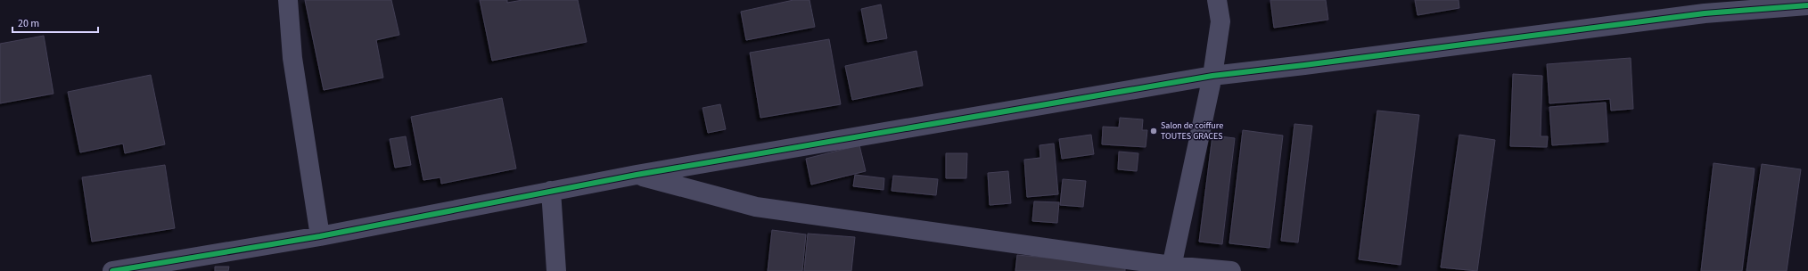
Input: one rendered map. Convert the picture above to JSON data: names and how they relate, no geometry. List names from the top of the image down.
{
  "places": ["Salon de coiffure TOUTES GRACES"],
  "scale_bar": "20 m"
}
